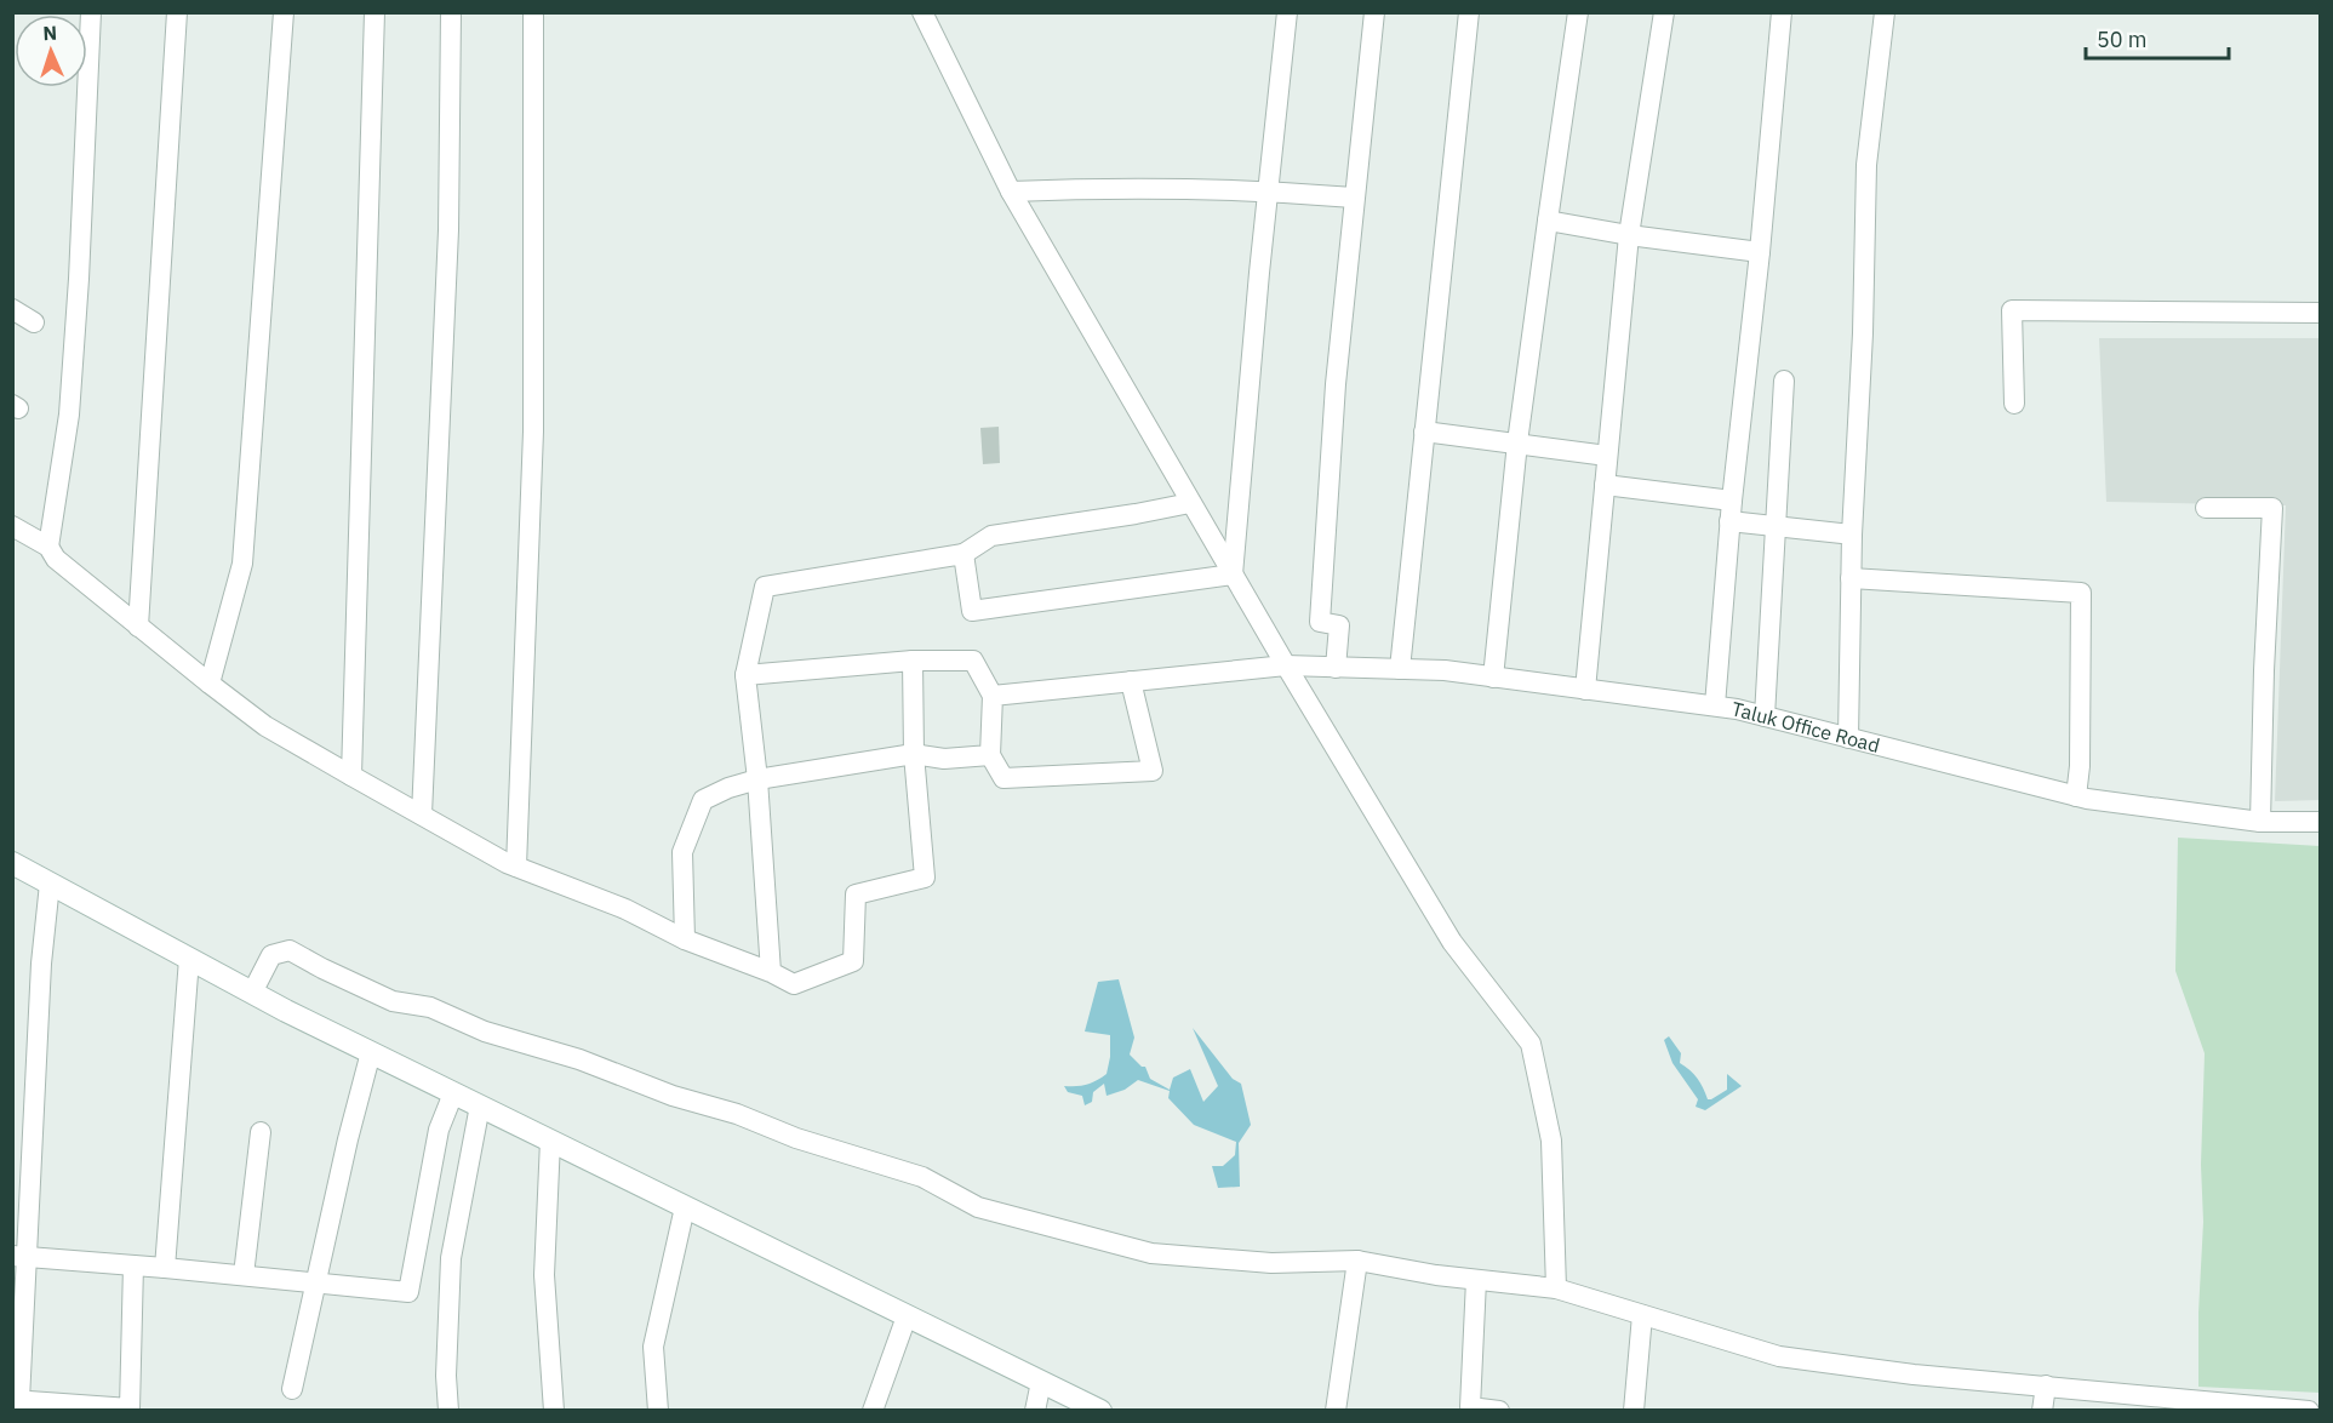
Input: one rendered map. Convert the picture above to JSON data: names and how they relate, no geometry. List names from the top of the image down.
{
  "streets": {
    "street": ["Taluk Office Road"]
  },
  "scale_bar": "50 m",
  "north": "top"
}
